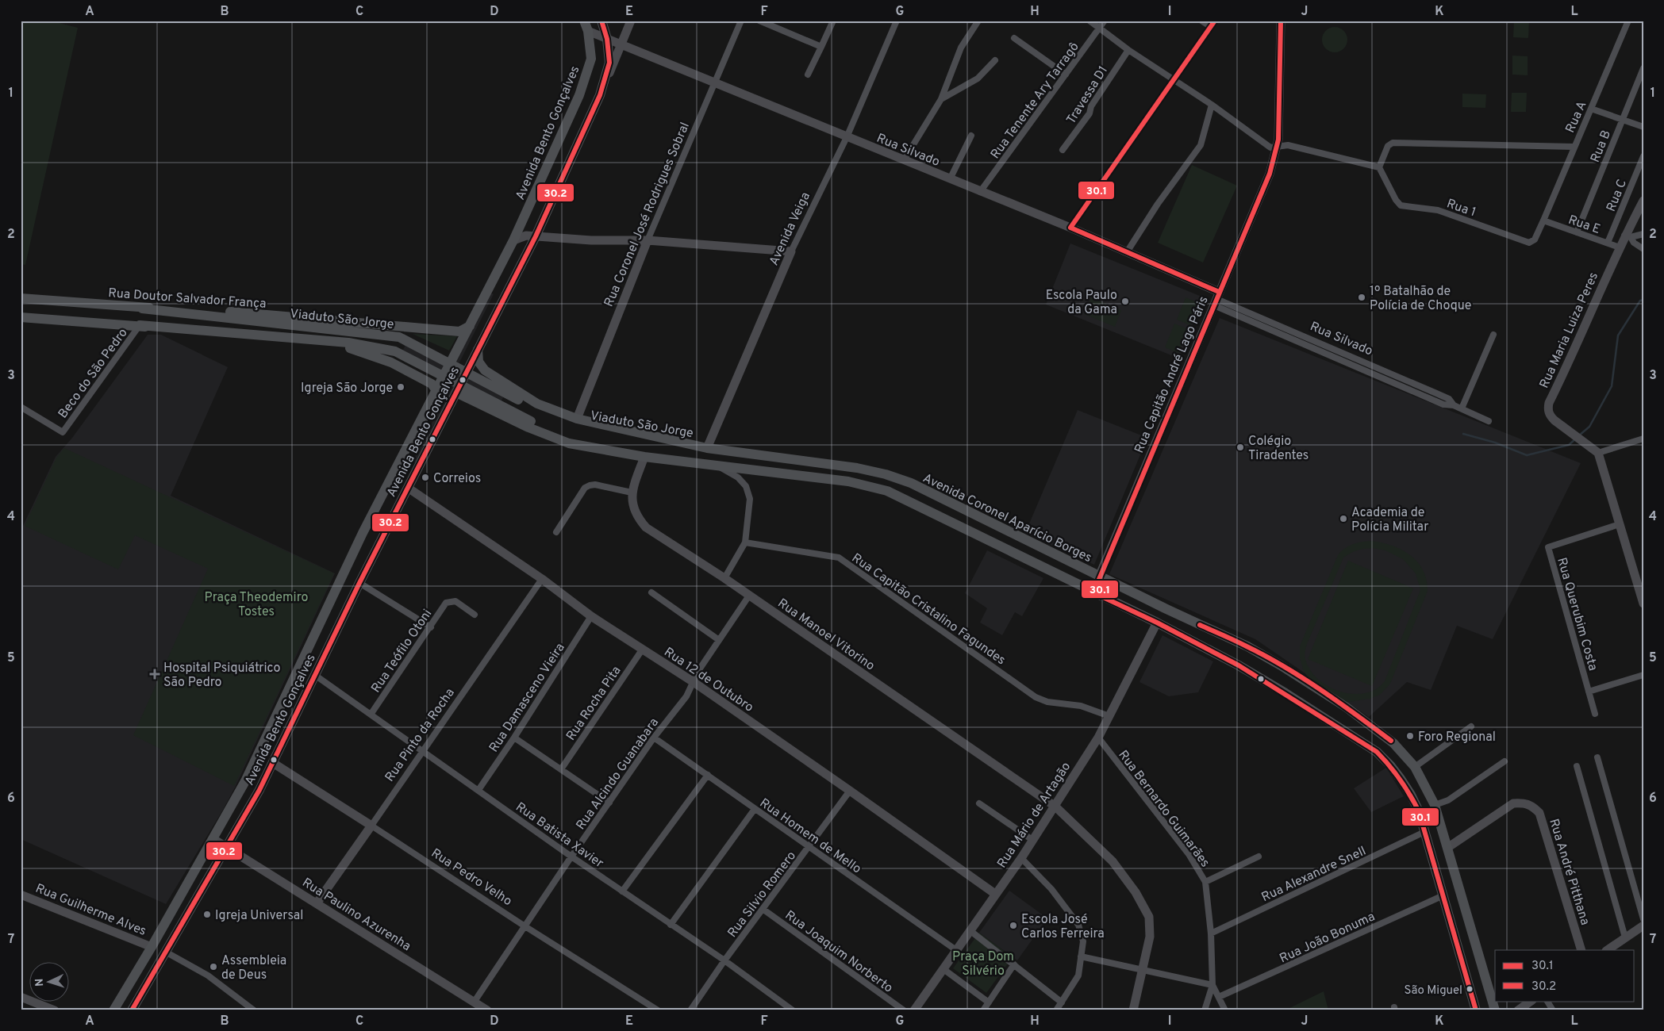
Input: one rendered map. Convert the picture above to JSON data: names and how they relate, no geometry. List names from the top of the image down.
{
  "streets": {
    "main road": [
      "Avenida Bento Gonçalves",
      "Rua Doutor Salvador França",
      "Viaduto São Jorge",
      "Avenida Coronel Aparício Borges"
    ],
    "street": [
      "Travessa D1",
      "Rua Tenente Ary Tarragô",
      "Rua A",
      "Rua B",
      "Rua Silvado",
      "Rua C",
      "Rua 1",
      "Rua Coronel José Rodrigues Sobral",
      "Rua E",
      "Avenida Veiga",
      "Rua Maria Luiza Peres",
      "Beco do São Pedro",
      "Rua Capitão André Lago Páris",
      "Rua Capitão Cristalino Fagundes",
      "Rua Querubim Costa",
      "Rua Manoel Vitorino",
      "Rua Teófilo Otoni",
      "Rua 12 de Outubro",
      "Rua Damasceno Vieira",
      "Rua Rocha Pita",
      "Rua Pinto da Rocha",
      "Rua Alcindo Guanabara",
      "Rua Bernardo Guimarães",
      "Rua Mário de Artagão",
      "Rua Batista Xavier",
      "Rua Homem de Mello",
      "Rua André Pitthana",
      "Rua Alexandre Snell",
      "Rua Pedro Velho",
      "Rua Silvio Romero",
      "Rua Guilherme Alves",
      "Rua Paulino Azurenha",
      "Rua João Bonuma",
      "Rua Joaquim Norberto"
    ]
  },
  "crossings": [
    ["Rua Tenente Ary Tarragô", "Rua Silvado"],
    ["Rua A", "Rua 1"],
    ["Rua A", "Rua E"],
    ["Avenida Bento Gonçalves", "Rua Silvado"],
    ["Avenida Bento Gonçalves", "Rua Doutor Salvador França"],
    ["Avenida Bento Gonçalves", "Avenida Coronel Aparício Borges"],
    ["Avenida Bento Gonçalves", "Rua 12 de Outubro"],
    ["Avenida Bento Gonçalves", "Rua Batista Xavier"],
    ["Avenida Bento Gonçalves", "Rua Pedro Velho"],
    ["Avenida Bento Gonçalves", "Rua Guilherme Alves"],
    ["Avenida Bento Gonçalves", "Rua Paulino Azurenha"],
    ["Rua B", "Rua E"],
    ["Rua Silvado", "Rua Coronel José Rodrigues Sobral"],
    ["Rua Silvado", "Avenida Veiga"],
    ["Rua Silvado", "Rua Capitão André Lago Páris"],
    ["Rua C", "Rua E"],
    ["Rua 1", "Rua E"],
    ["Rua Coronel José Rodrigues Sobral", "Avenida Coronel Aparício Borges"],
    ["Rua E", "Rua Maria Luiza Peres"],
    ["Avenida Veiga", "Viaduto São Jorge"],
    ["Avenida Veiga", "Avenida Coronel Aparício Borges"],
    ["Rua Doutor Salvador França", "Viaduto São Jorge"],
    ["Viaduto São Jorge", "Beco do São Pedro"],
    ["Viaduto São Jorge", "Avenida Coronel Aparício Borges"],
    ["Rua Capitão André Lago Páris", "Avenida Coronel Aparício Borges"],
    ["Avenida Coronel Aparício Borges", "Rua André Pitthana"],
    ["Rua Capitão Cristalino Fagundes", "Rua Mário de Artagão"],
    ["Rua Manoel Vitorino", "Rua Alcindo Guanabara"],
    ["Rua Manoel Vitorino", "Rua Mário de Artagão"],
    ["Rua Teófilo Otoni", "Rua Batista Xavier"],
    ["Rua 12 de Outubro", "Rua Damasceno Vieira"],
    ["Rua 12 de Outubro", "Rua Rocha Pita"],
    ["Rua 12 de Outubro", "Rua Pinto da Rocha"],
    ["Rua 12 de Outubro", "Rua Alcindo Guanabara"],
    ["Rua 12 de Outubro", "Rua Mário de Artagão"],
    ["Rua 12 de Outubro", "Rua Silvio Romero"],
    ["Rua Damasceno Vieira", "Rua Batista Xavier"],
    ["Rua Pinto da Rocha", "Rua Batista Xavier"],
    ["Rua Pinto da Rocha", "Rua Pedro Velho"],
    ["Rua Pinto da Rocha", "Rua Paulino Azurenha"],
    ["Rua Alcindo Guanabara", "Rua Batista Xavier"],
    ["Rua Alcindo Guanabara", "Rua Homem de Mello"],
    ["Rua Alcindo Guanabara", "Rua Pedro Velho"],
    ["Rua Alcindo Guanabara", "Rua Paulino Azurenha"],
    ["Rua Bernardo Guimarães", "Rua Mário de Artagão"],
    ["Rua Bernardo Guimarães", "Rua Alexandre Snell"],
    ["Rua Bernardo Guimarães", "Rua João Bonuma"],
    ["Rua Mário de Artagão", "Rua Homem de Mello"],
    ["Rua Batista Xavier", "Rua Silvio Romero"],
    ["Rua Homem de Mello", "Rua Silvio Romero"],
    ["Rua Silvio Romero", "Rua Joaquim Norberto"]
  ],
  "parks": ["Praça Theodemiro Tostes", "Praça Dom Silvério"],
  "places": {
    "other": [
      "1º Batalhão de Polícia de Choque",
      "Escola Paulo da Gama",
      "Igreja São Jorge",
      "Colégio Tiradentes",
      "Correios",
      "Academia de Polícia Militar",
      "Foro Regional",
      "Igreja Universal",
      "Escola José Carlos Ferreira",
      "Assembleia de Deus",
      "São Miguel"
    ],
    "health": ["Hospital Psiquiátrico São Pedro"]
  },
  "lines": ["transit line 30.1", "transit line 30.2"],
  "legend": ["30.1", "30.2"],
  "north": "left",
  "grid": {
    "columns": [
      "A",
      "B",
      "C",
      "D",
      "E",
      "F",
      "G",
      "H",
      "I",
      "J",
      "K",
      "L"
    ],
    "rows": [
      "1",
      "2",
      "3",
      "4",
      "5",
      "6",
      "7"
    ]
  }
}
